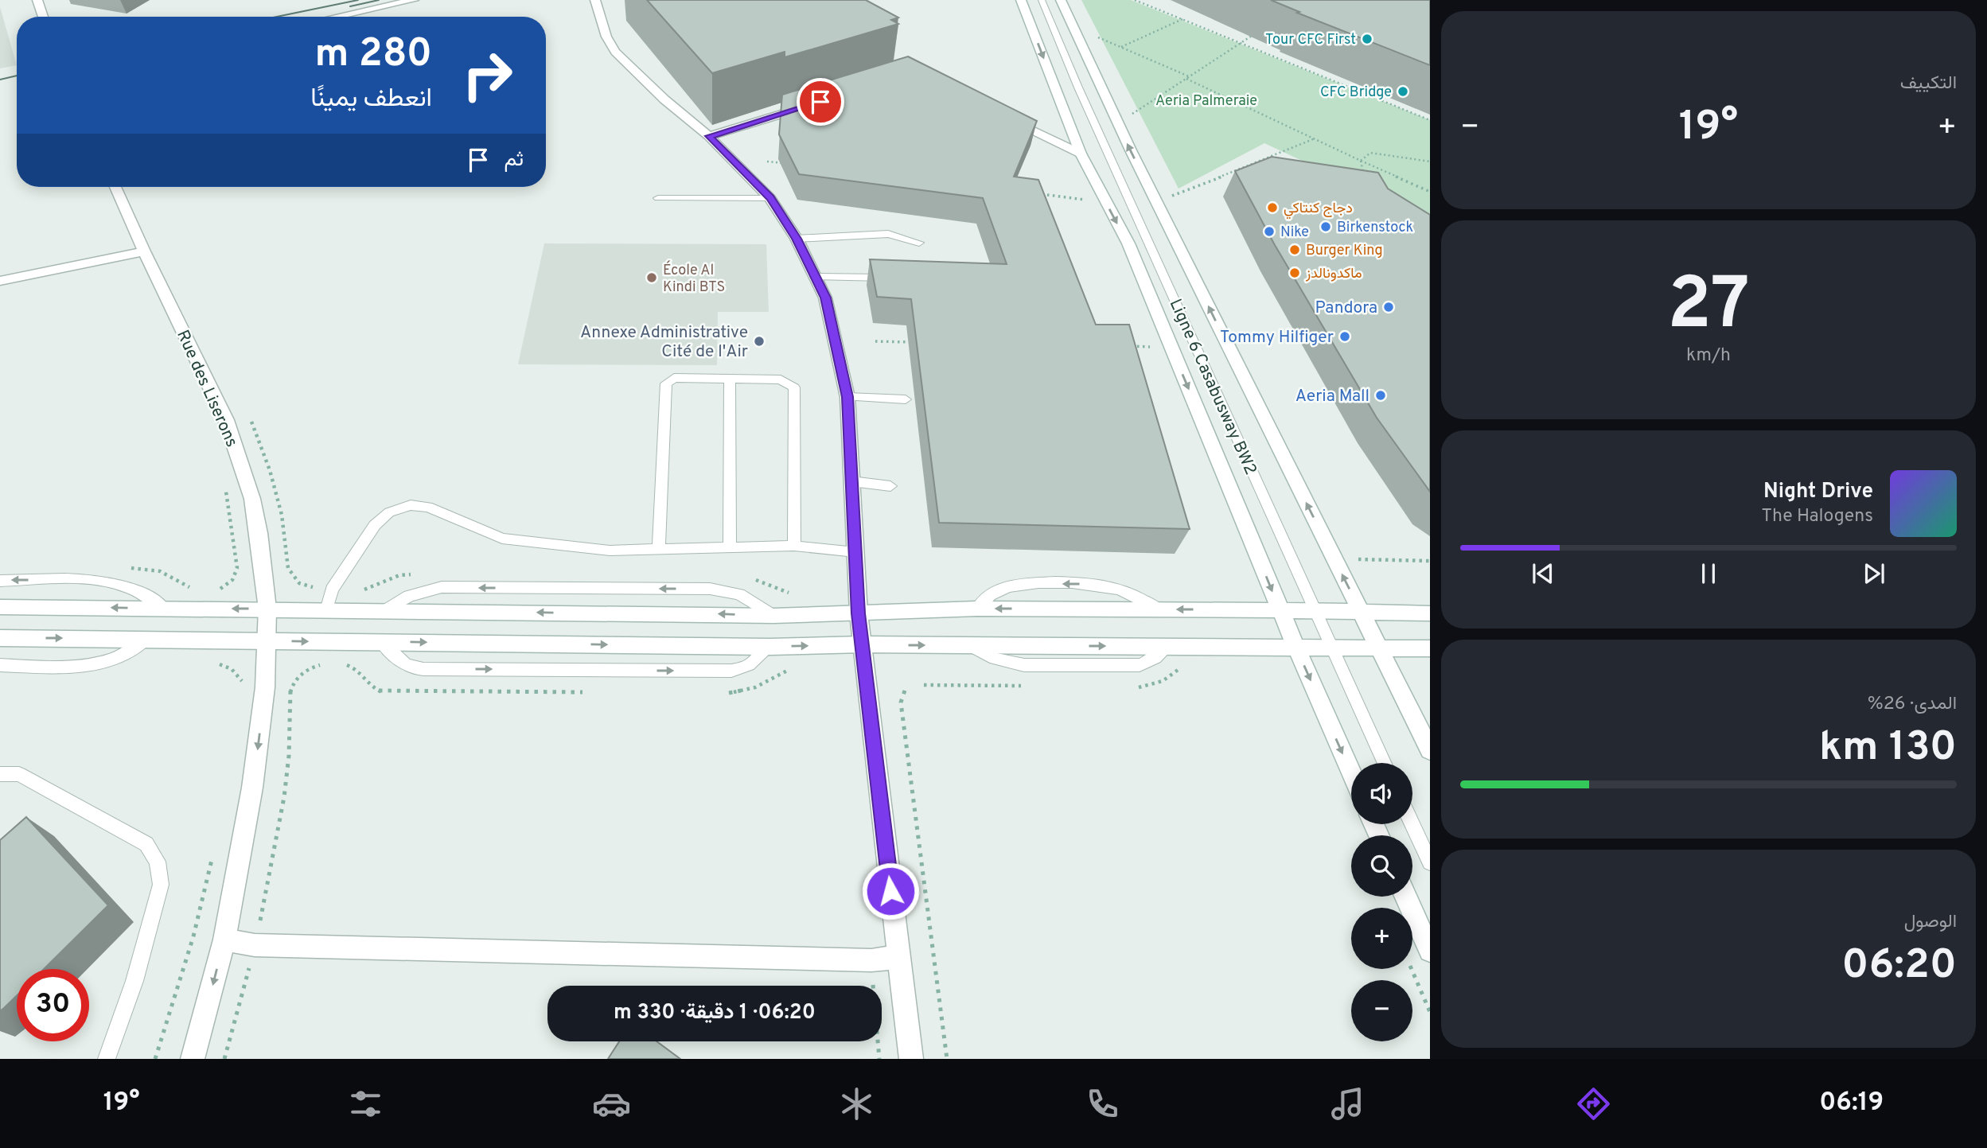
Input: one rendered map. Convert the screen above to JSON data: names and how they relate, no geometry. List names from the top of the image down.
{
  "streets": {
    "street": ["Rue des Liserons"],
    "lane": ["Ligne 6 Casabusway BW2"]
  },
  "one_way": ["Rue des Liserons"],
  "parks": ["Aeria Palmeraie"],
  "places": [
    "Tour CFC First",
    "CFC Bridge",
    "دجاج كنتاكي",
    "Birkenstock",
    "Nike",
    "Burger King",
    "ماكدونالدز",
    "École Al Kindi BTS",
    "Pandora",
    "Tommy Hilfiger",
    "Annexe Administrative Cité de l'Air",
    "Aeria Mall"
  ],
  "page": {
    "tile": [
      "التكييف",
      ["27", "km/h"],
      ["المدى · 26%", "130 km"],
      ["الوصول", "06:20"]
    ],
    "turn": ["280 m", "انعطف يمينًا"],
    "heat": ["−", "19°", "+"],
    "then": "ثم",
    "song": ["Night Drive", "The Halogens"],
    "map_buttons": ["+", "−"],
    "limit": "30",
    "trip": "06:20 · 1 دقيقة · 330 m",
    "tabs": ["06:19", "19°"]
  }
}
